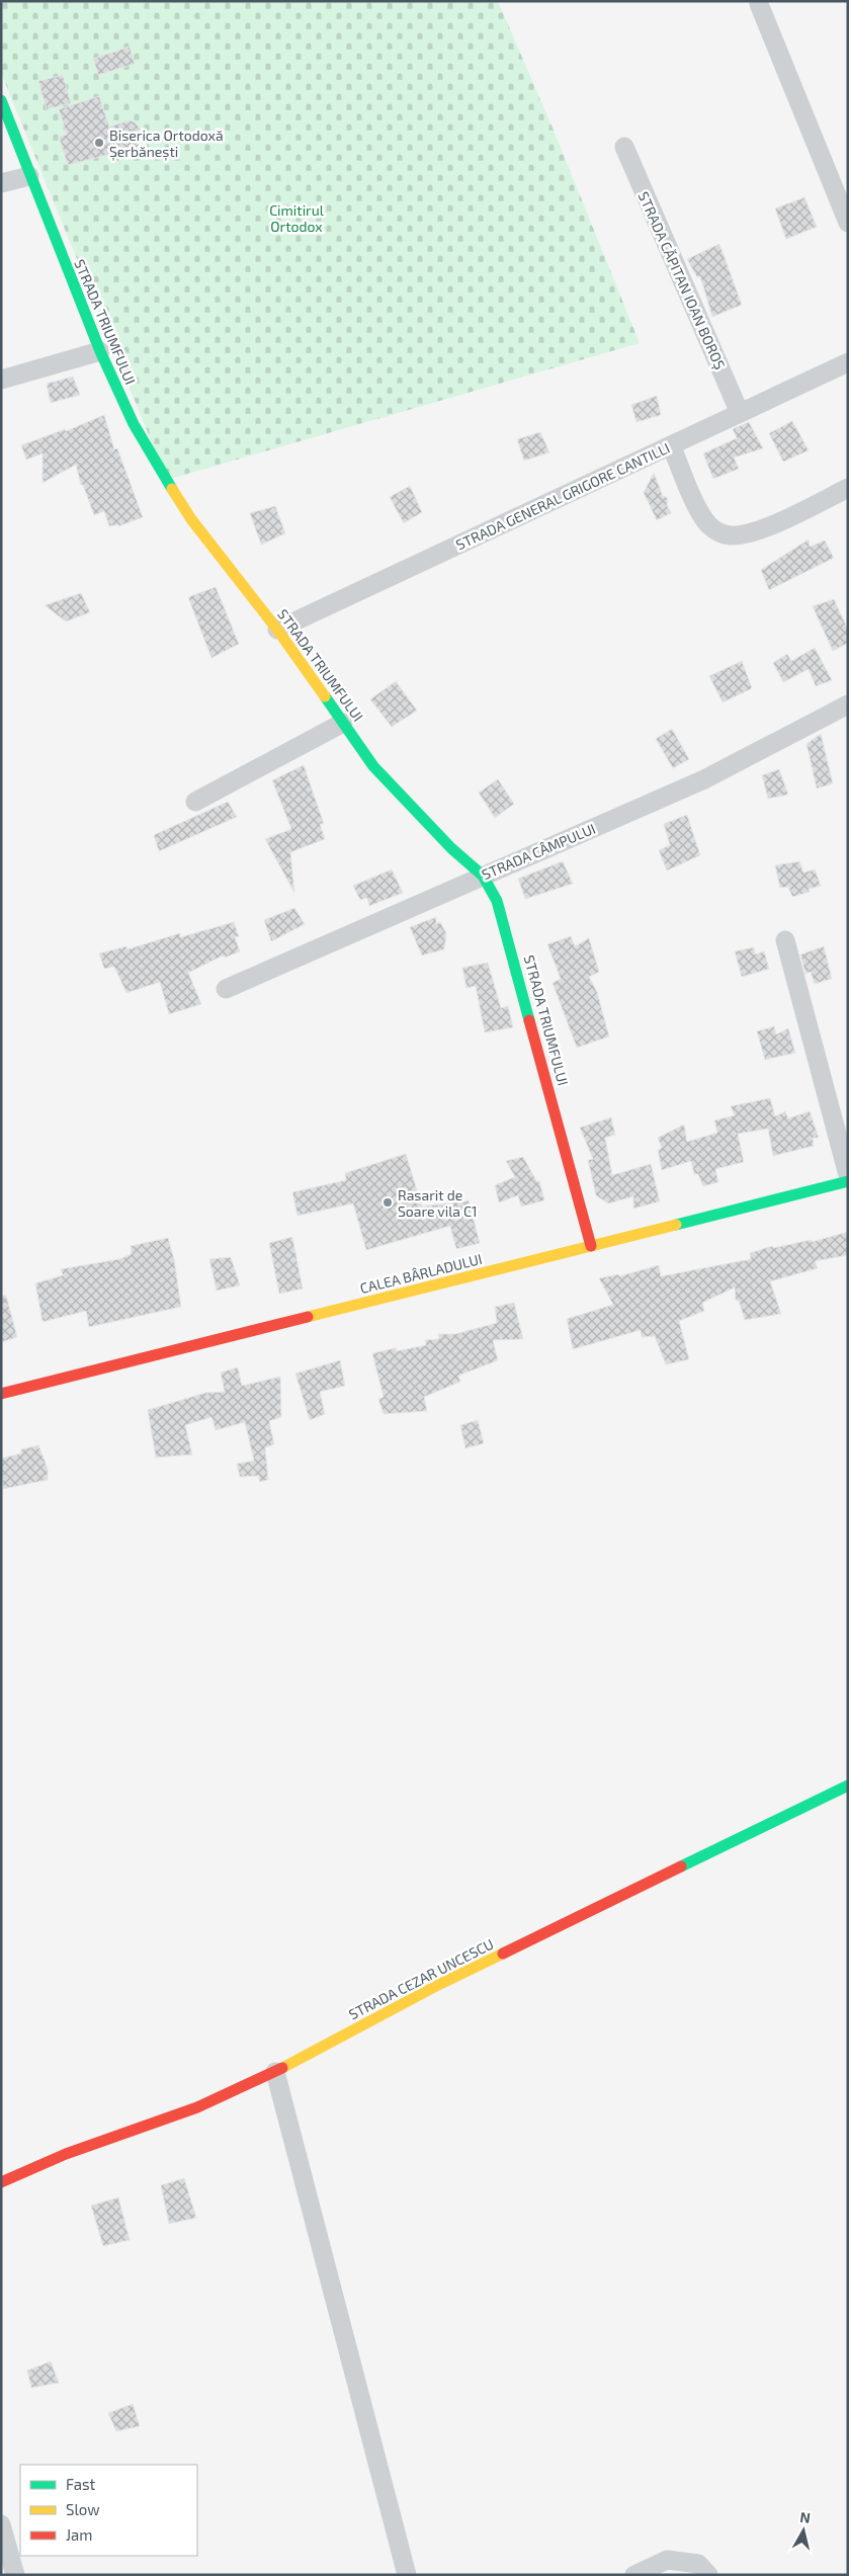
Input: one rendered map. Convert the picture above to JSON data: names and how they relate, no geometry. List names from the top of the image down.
{
  "streets": {
    "street": [
      "STRADA CĂPITAN IOAN BOROȘ",
      "STRADA TRIUMFULUI",
      "STRADA GENERAL GRIGORE CANTILLI",
      "STRADA CÂMPULUI",
      "CALEA BÂRLADULUI",
      "STRADA CEZAR UNCESCU"
    ]
  },
  "crossings": [
    ["STRADA CĂPITAN IOAN BOROȘ", "STRADA GENERAL GRIGORE CANTILLI"],
    ["STRADA TRIUMFULUI", "STRADA GENERAL GRIGORE CANTILLI"],
    ["STRADA TRIUMFULUI", "STRADA CÂMPULUI"],
    ["STRADA TRIUMFULUI", "CALEA BÂRLADULUI"]
  ],
  "parks": ["Cimitirul Ortodox"],
  "places": ["Biserica Ortodoxă Șerbănești", "Rasarit de Soare vila C1"],
  "legend": ["Fast", "Slow", "Jam"],
  "north": "top"
}
